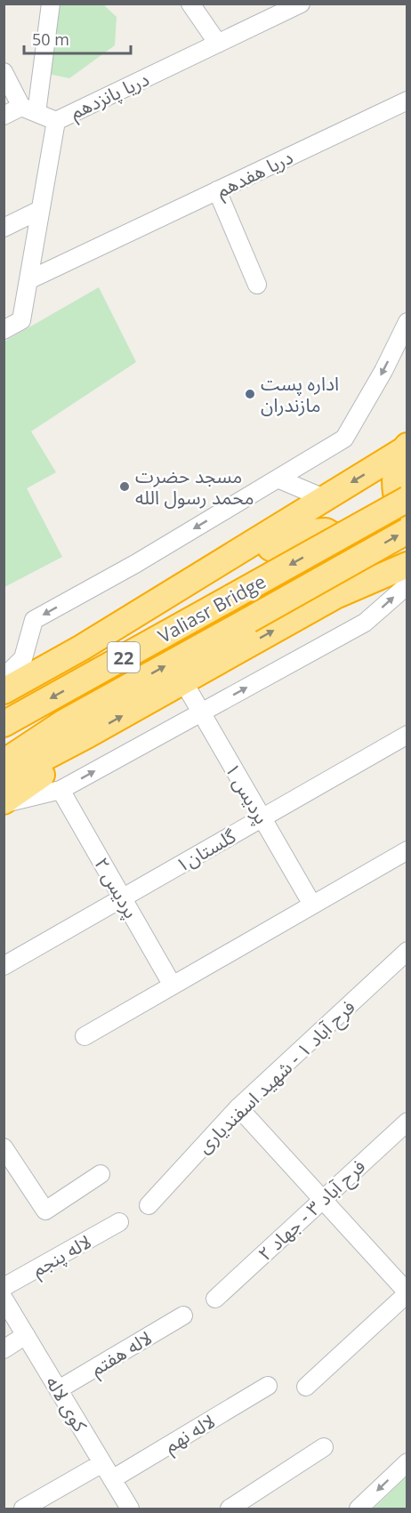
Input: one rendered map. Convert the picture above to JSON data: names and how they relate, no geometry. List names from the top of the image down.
{
  "streets": {
    "highway": ["Valiasr Bridge", "22"],
    "street": [
      "دریا پانزدهم",
      "دریا هفدهم",
      "پردیس ۱",
      "گلستان۱",
      "پردیس ۲",
      "فرح آباد ۱ - شهید اسفندیاری",
      "فرح آباد ۳ - جهاد ۲",
      "لاله پنجم",
      "لاله هفتم",
      "کوی لاله",
      "لاله نهم"
    ]
  },
  "crossings": [
    ["Valiasr Bridge", "22"],
    ["پردیس ۱", "گلستان۱"],
    ["گلستان۱", "پردیس ۲"],
    ["لاله هفتم", "کوی لاله"],
    ["کوی لاله", "لاله نهم"]
  ],
  "places": ["اداره پست مازندران", "مسجد حضرت محمد رسول الله"],
  "scale_bar": "50 m"
}
